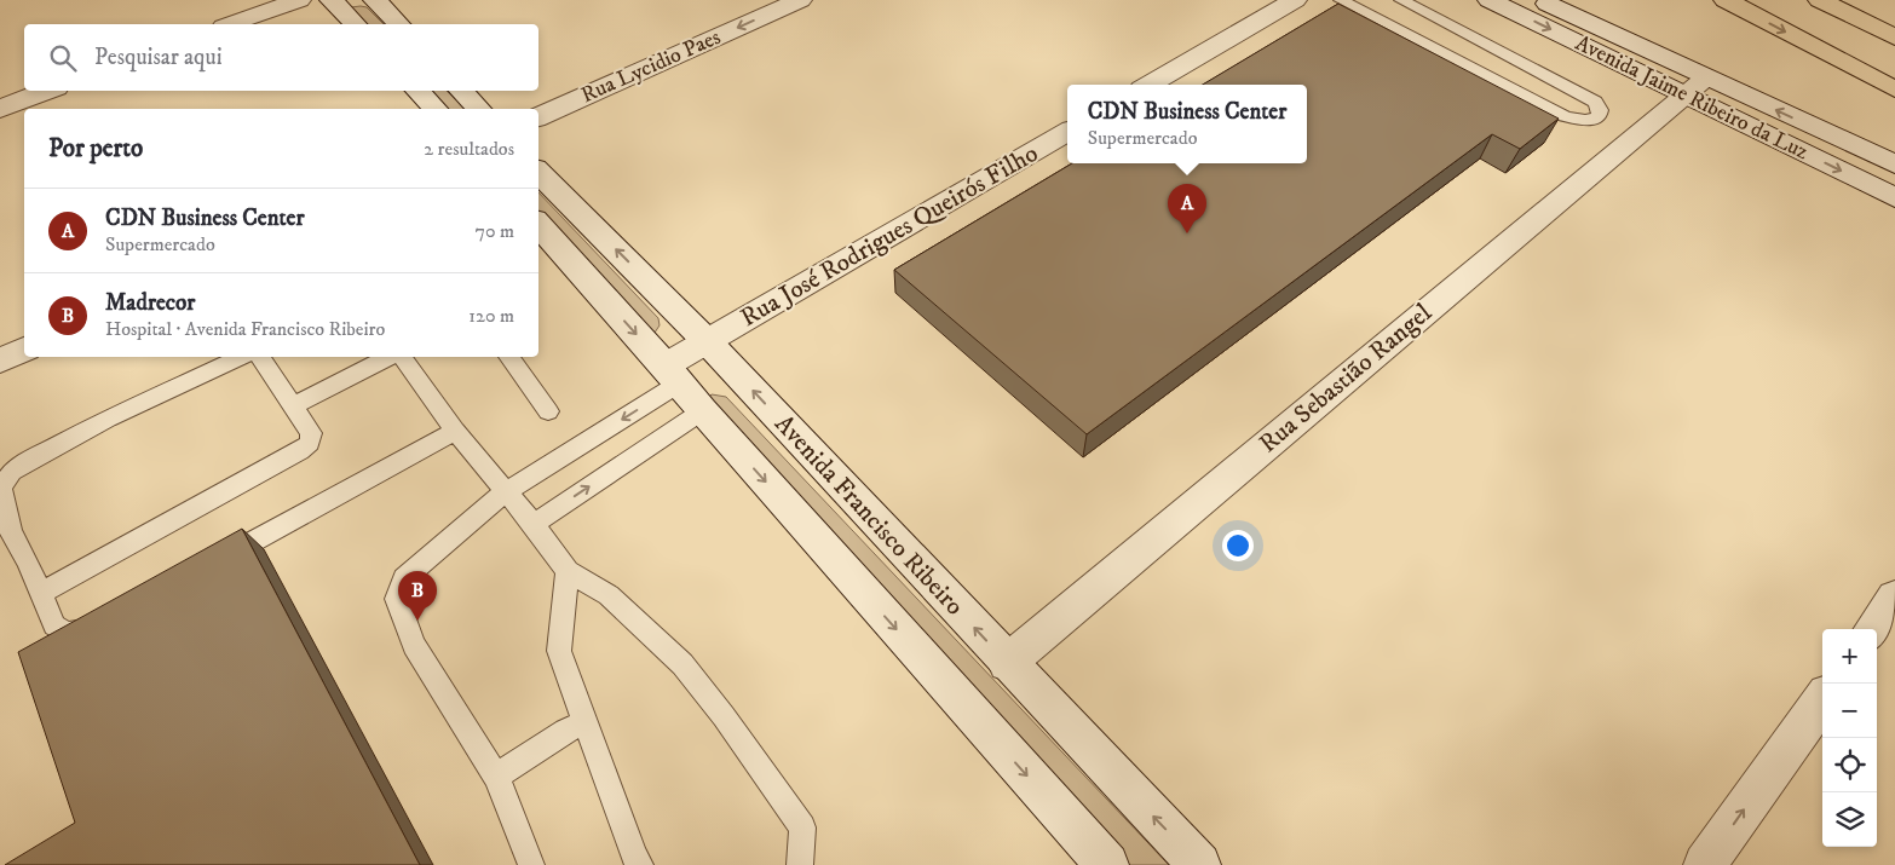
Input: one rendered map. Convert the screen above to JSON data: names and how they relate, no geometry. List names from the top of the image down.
{
  "streets": {
    "street": [
      "Rua Lycidio Paes",
      "Avenida Jaime Ribeiro da Luz",
      "Rua José Rodrigues Queirós Filho",
      "Rua Sebastião Rangel",
      "Avenida Francisco Ribeiro"
    ]
  },
  "crossings": [
    ["Avenida Jaime Ribeiro da Luz", "Rua Sebastião Rangel"],
    ["Rua José Rodrigues Queirós Filho", "Avenida Francisco Ribeiro"],
    ["Rua Sebastião Rangel", "Avenida Francisco Ribeiro"]
  ],
  "one_way": ["Rua Lycidio Paes"],
  "page": {
    "search": "Pesquisar aqui",
    "popup": ["CDN Business Center", "Supermercado"],
    "heading": ["Por perto", "2 resultados"],
    "pins": ["A", "B"],
    "list": [
      {
        "mark": "A",
        "name": "CDN Business Center",
        "note": "Supermercado",
        "value": "70 m"
      },
      {
        "mark": "B",
        "name": "Madrecor",
        "note": "Hospital · Avenida Francisco Ribeiro",
        "value": "120 m"
      }
    ],
    "map_buttons": ["+", "−"]
  }
}
